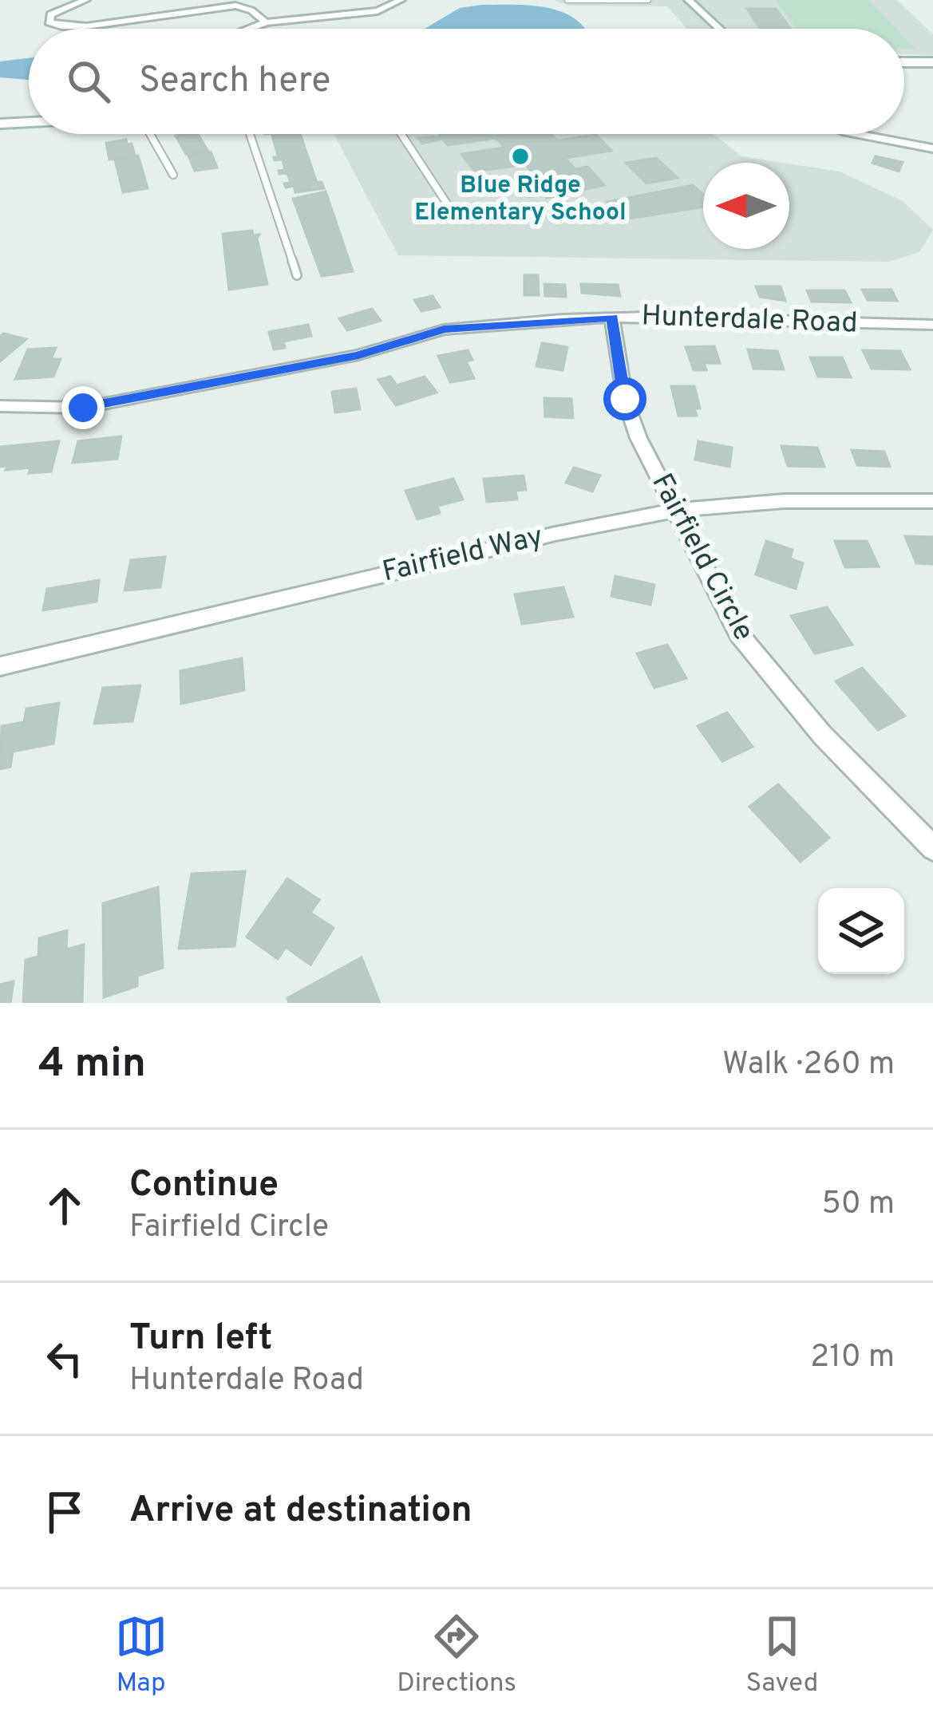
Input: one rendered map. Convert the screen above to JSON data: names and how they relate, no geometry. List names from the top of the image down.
{
  "streets": {
    "street": ["Hunterdale Road", "Fairfield Way", "Fairfield Circle"]
  },
  "crossings": [
    ["Hunterdale Road", "Fairfield Circle"],
    ["Fairfield Way", "Fairfield Circle"]
  ],
  "places": ["Blue Ridge Elementary School"],
  "north": "left",
  "page": {
    "search": "Search here",
    "heading": ["4 min", "Walk · 260 m"],
    "list": [
      ["Continue", "Fairfield Circle", "50 m"],
      ["Turn left", "Hunterdale Road", "210 m"],
      "Arrive at destination"
    ],
    "nav": ["Map", "Directions", "Saved"]
  }
}
